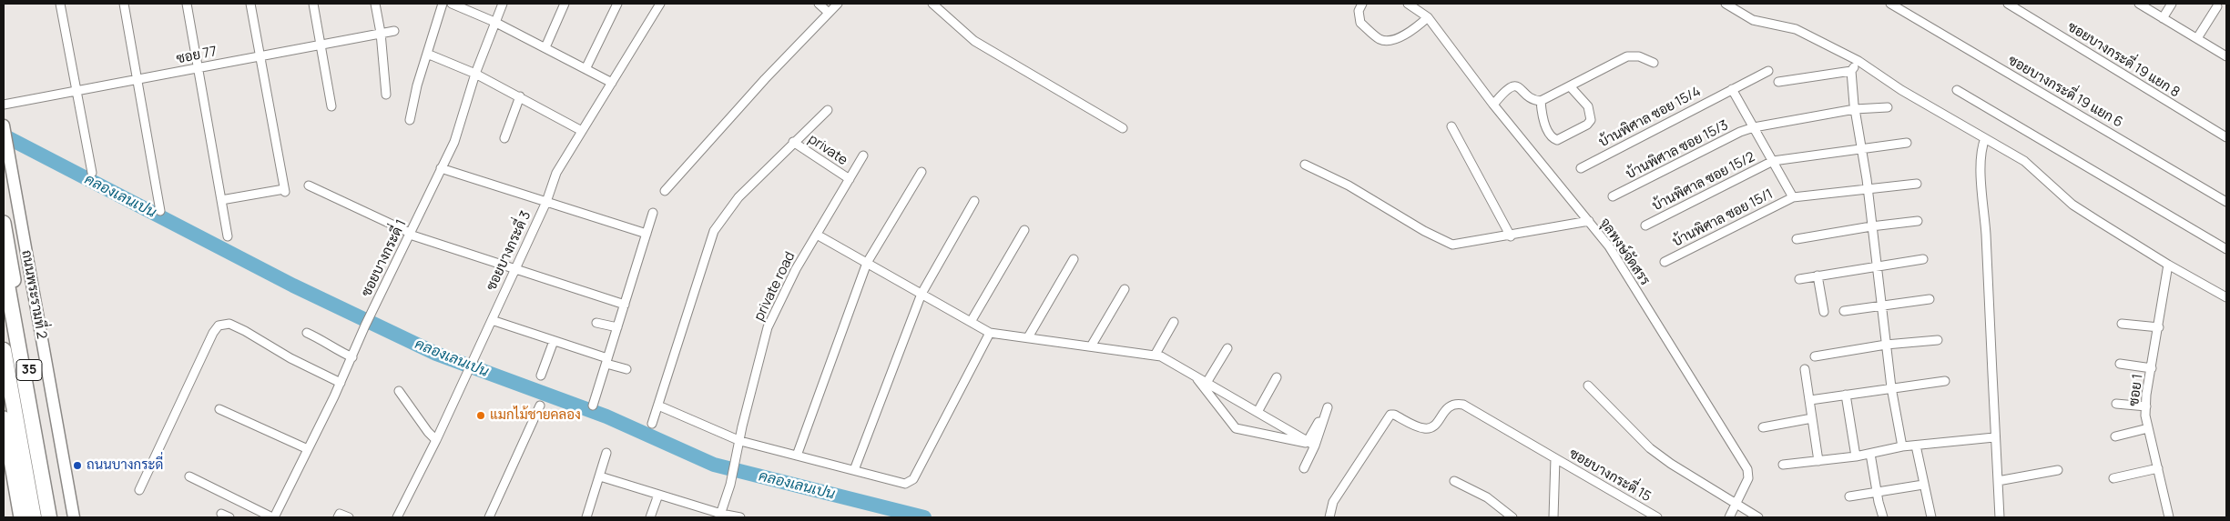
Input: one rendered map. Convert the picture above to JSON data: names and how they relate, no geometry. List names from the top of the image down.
{
  "streets": {
    "highway": ["ถนนพระรามที่ 2", "35"],
    "street": [
      "ซอย 77",
      "ซอยบางกระดี่ 19 แยก 8",
      "ซอยบางกระดี่ 19 แยก 6",
      "บ้านพิศาล ซอย 15/4",
      "private",
      "บ้านพิศาล ซอย 15/3",
      "บ้านพิศาล ซอย 15/2",
      "บ้านพิศาล ซอย 15/1",
      "ซอยบางกระดี่ 3",
      "จุลพงษ์จัดสรร",
      "ซอยบางกระดี่ 1",
      "private road",
      "ซอย 1",
      "ซอยบางกระดี่ 15"
    ]
  },
  "crossings": [
    ["private", "private road"]
  ],
  "water": ["คลองเลนเปน"],
  "places": ["แมกไม้ชายคลอง", "ถนนบางกระดี่"]
}
